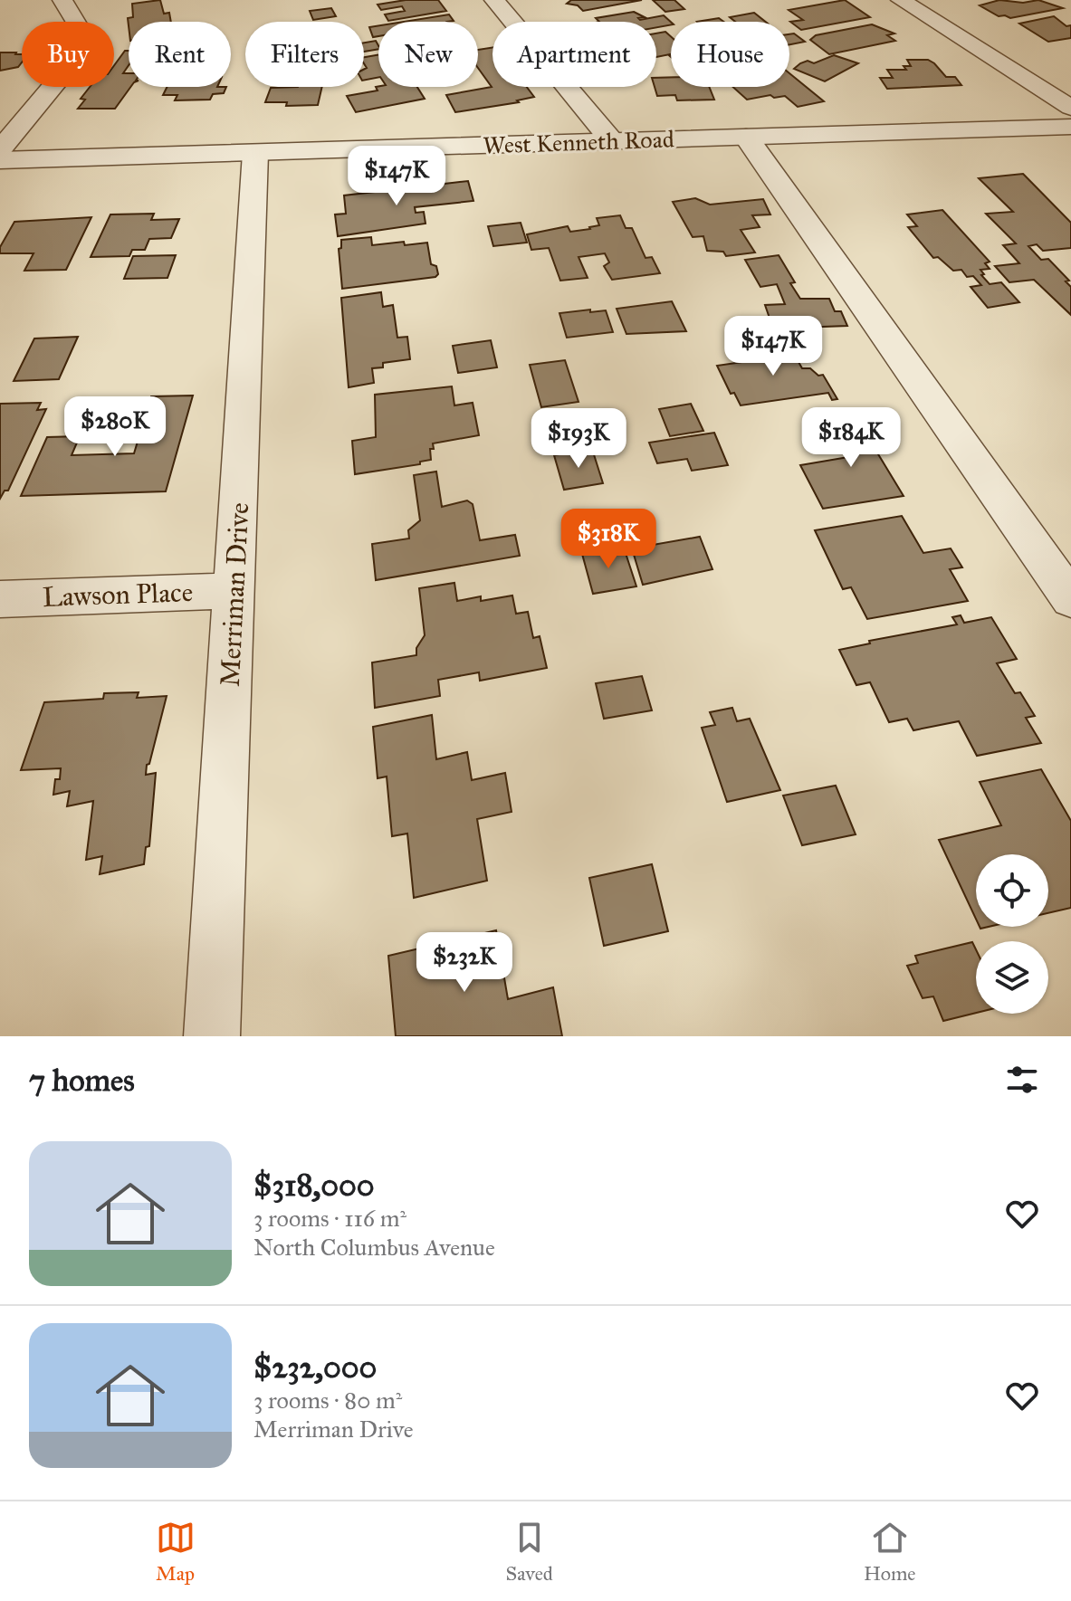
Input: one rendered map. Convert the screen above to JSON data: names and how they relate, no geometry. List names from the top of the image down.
{
  "streets": {
    "street": ["West Kenneth Road", "Lawson Place", "Merriman Drive"]
  },
  "crossings": [
    ["West Kenneth Road", "Merriman Drive"],
    ["Lawson Place", "Merriman Drive"]
  ],
  "page": {
    "chip": [
      "Buy",
      "Rent",
      "Filters",
      "New",
      "Apartment",
      "House"
    ],
    "price": [
      "$147K",
      "$147K",
      "$280K",
      "$184K",
      "$193K",
      "$318K",
      "$232K"
    ],
    "heading": "7 homes",
    "list": [
      {
        "name": "$318,000",
        "note": "3 rooms · 116 m² · North Columbus Avenue"
      },
      {
        "name": "$232,000",
        "note": "3 rooms · 80 m² · Merriman Drive"
      }
    ],
    "tabs": ["Map", "Saved", "Home"]
  }
}
